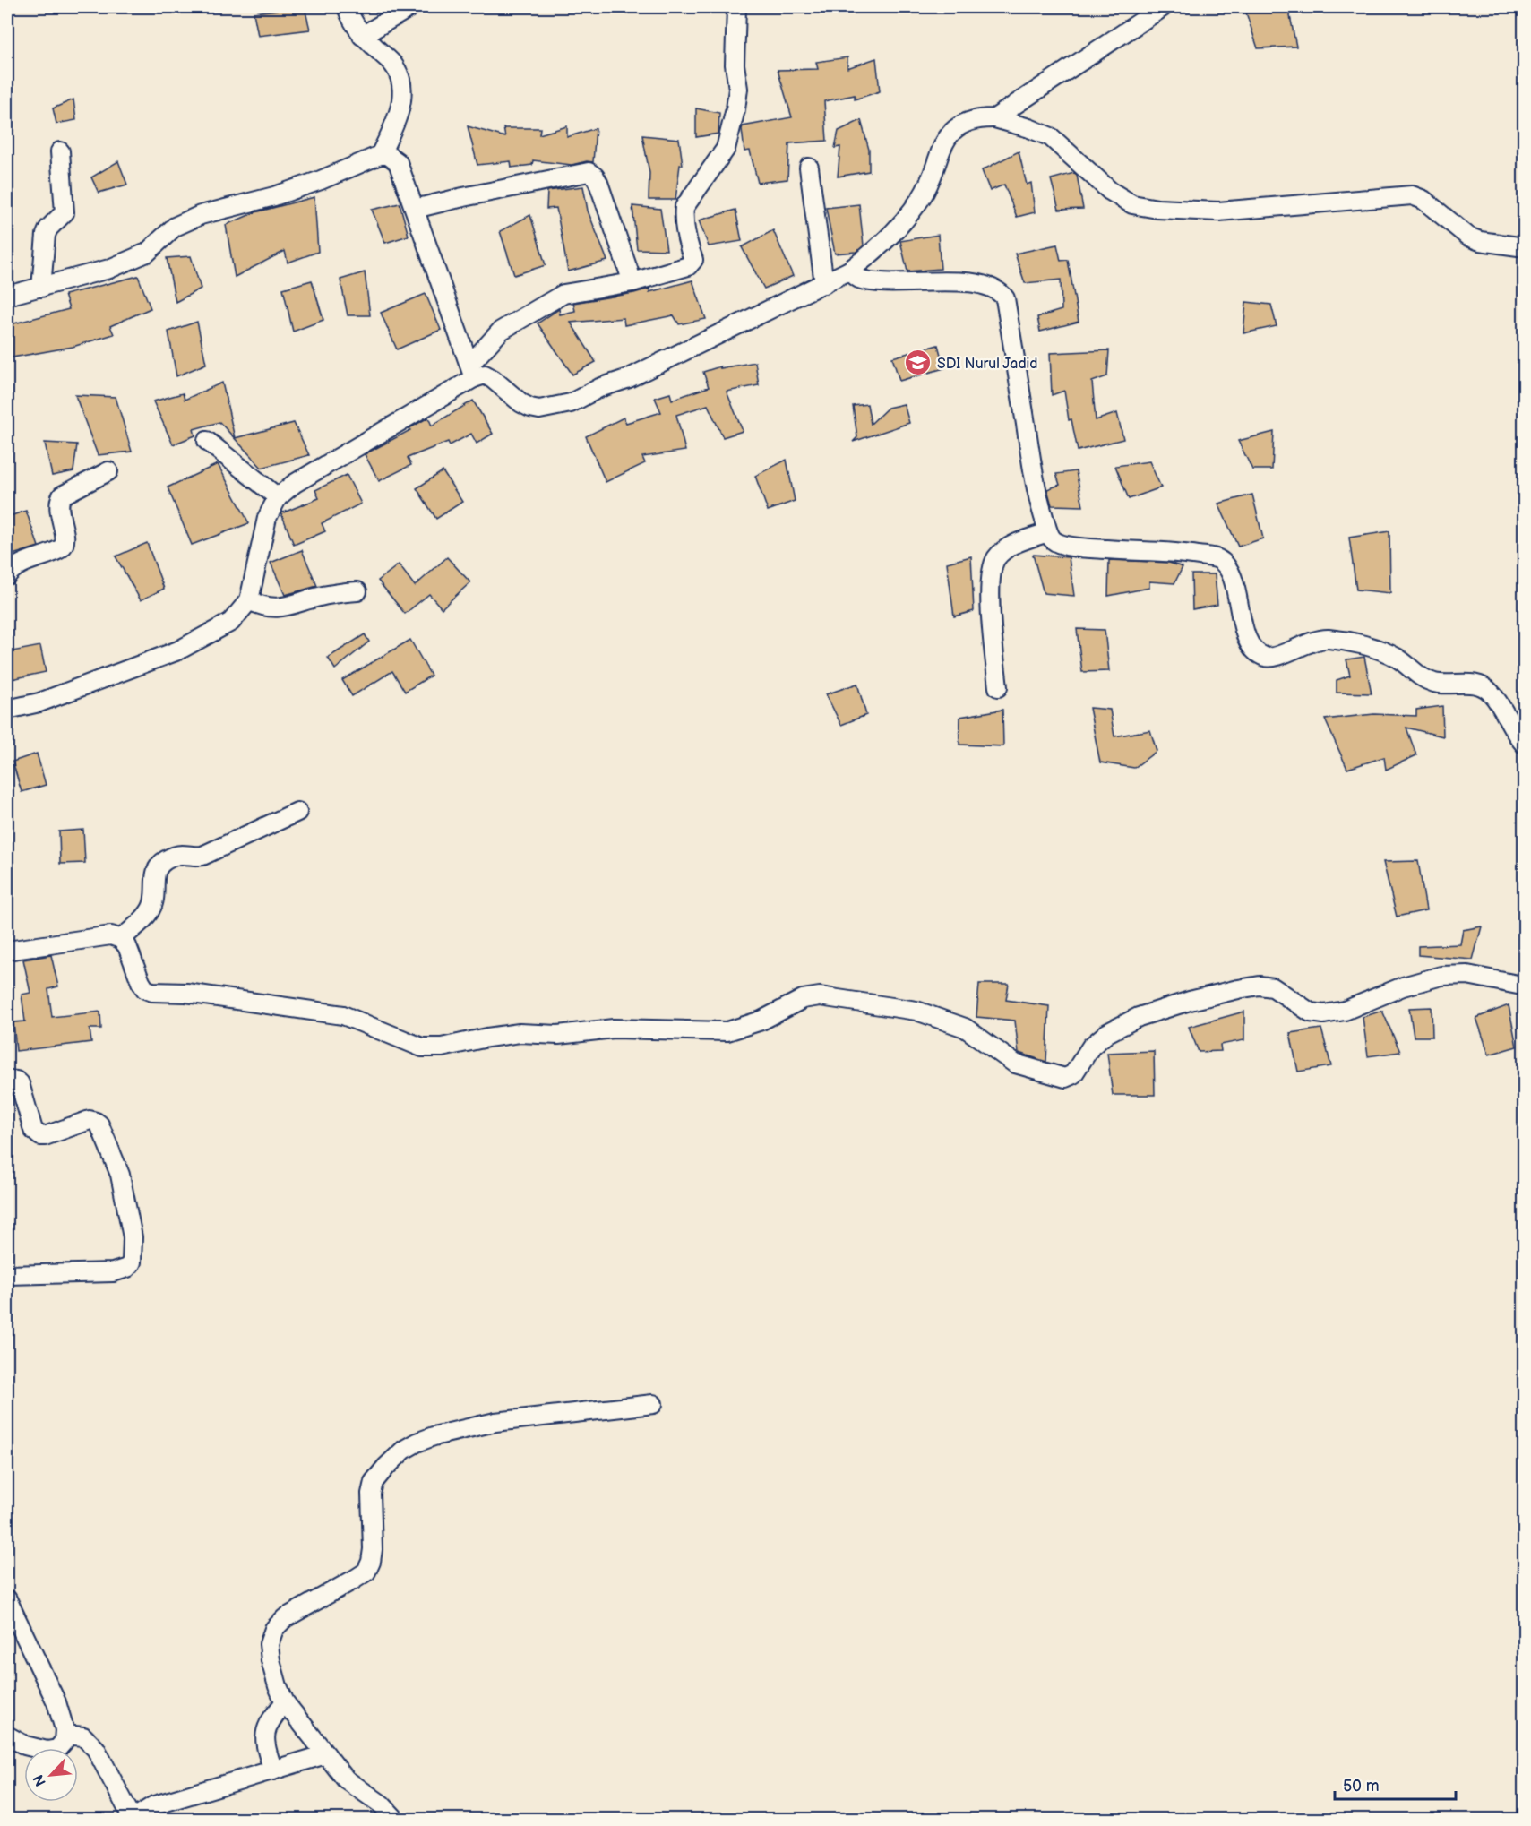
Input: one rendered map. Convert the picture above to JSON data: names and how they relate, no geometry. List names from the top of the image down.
{
  "places": {
    "school or university": ["SDI Nurul Jadid"]
  },
  "scale_bar": "50 m",
  "north": "bottom left"
}
